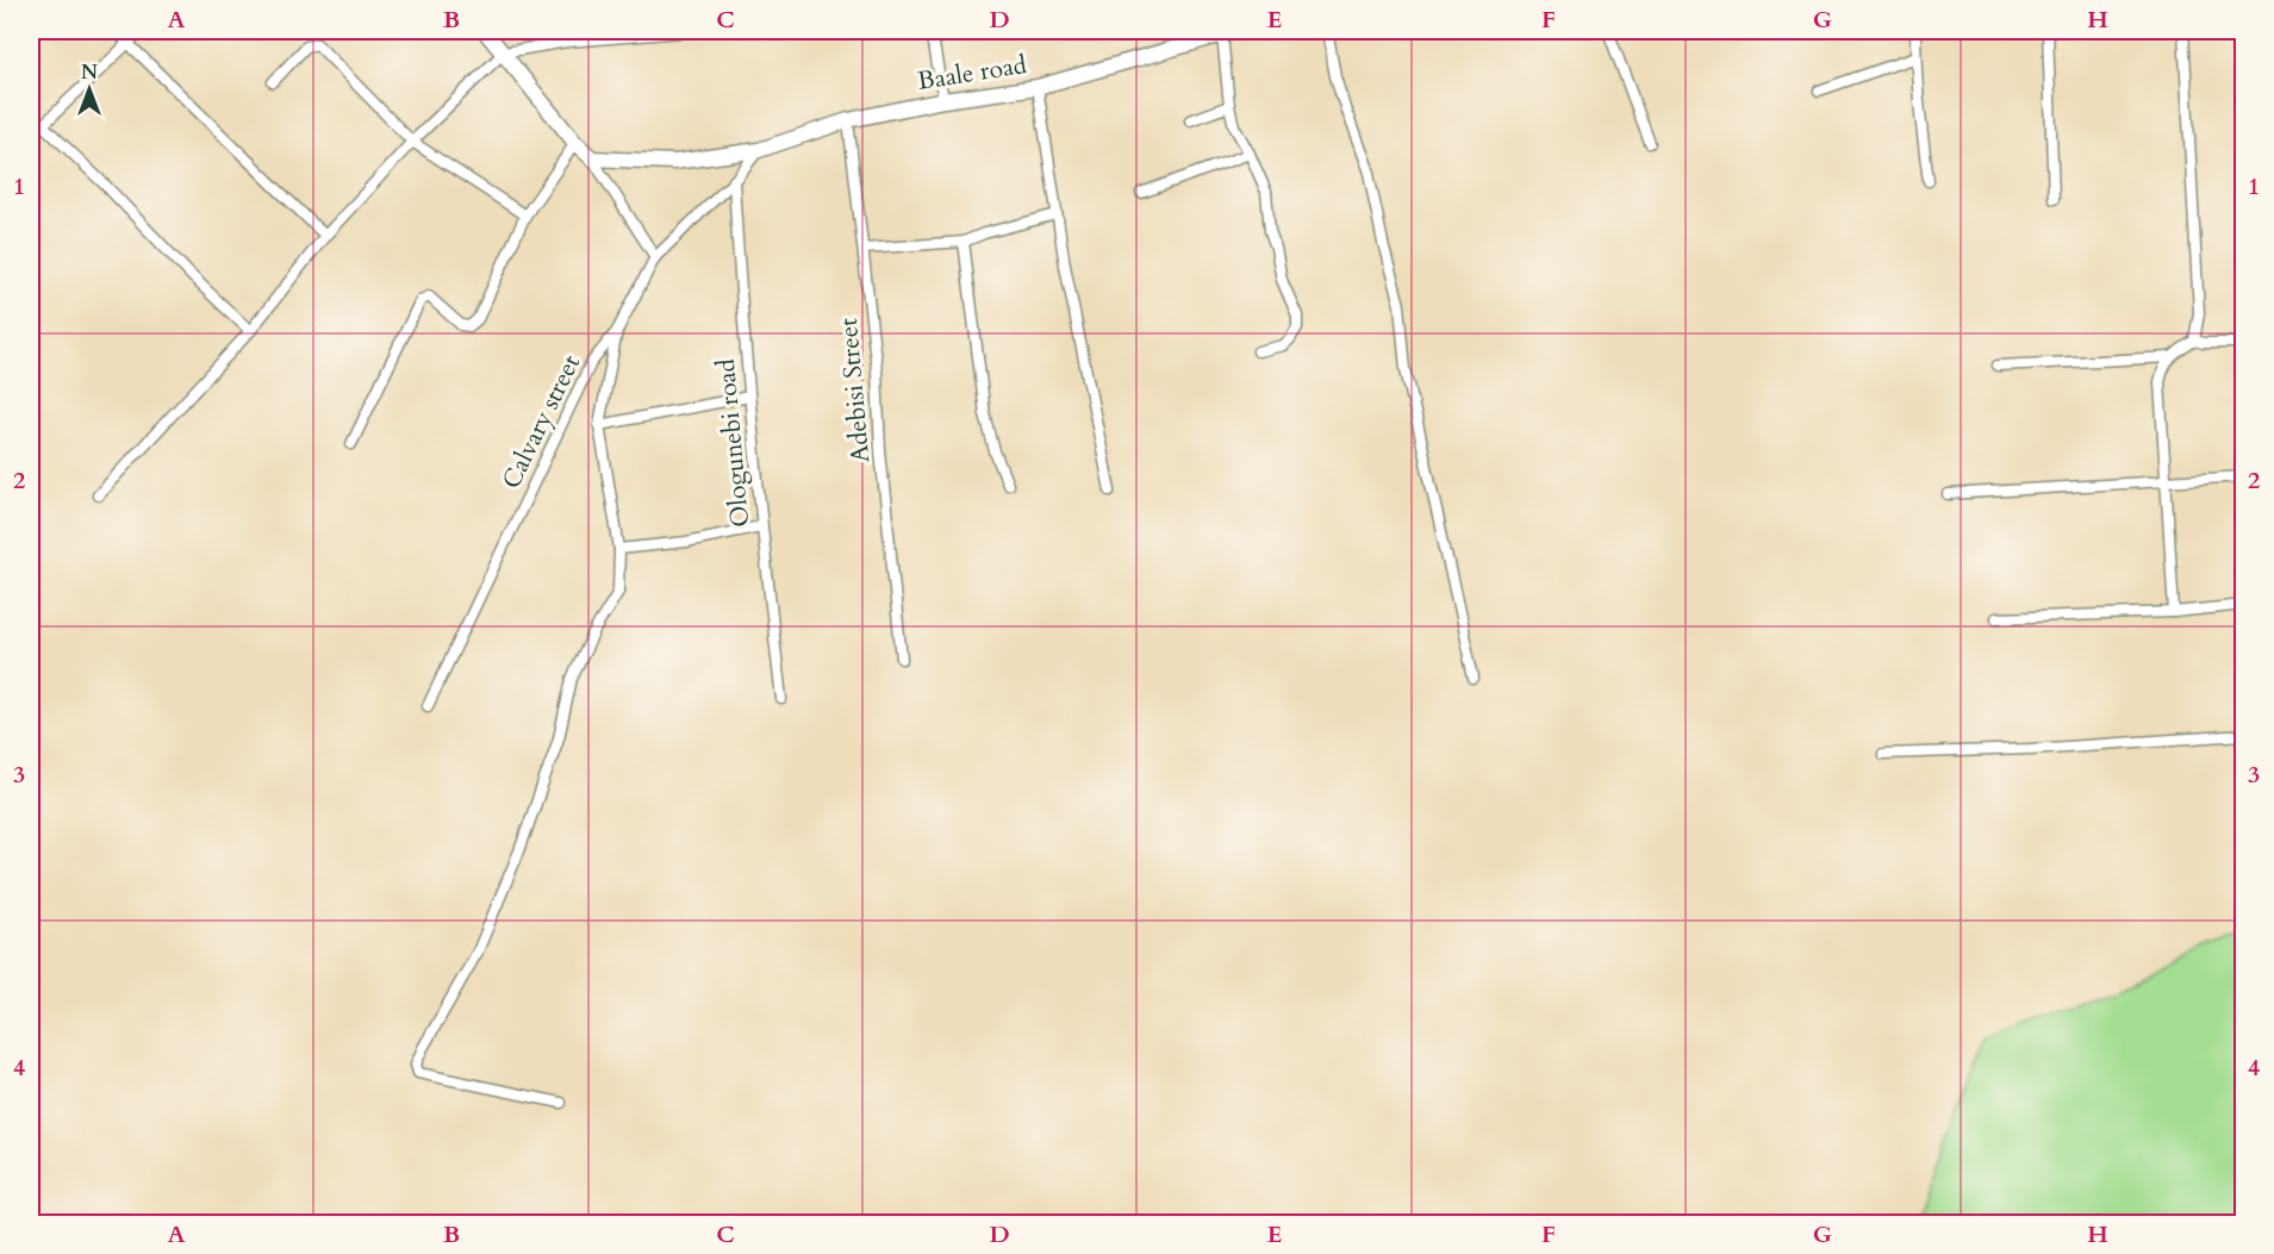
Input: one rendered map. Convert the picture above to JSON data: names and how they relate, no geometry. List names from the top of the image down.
{
  "streets": {
    "street": [
      "Baale road",
      "Adebisi Street",
      "Calvary street",
      "Ologunebi road"
    ]
  },
  "crossings": [
    ["Baale road", "Adebisi Street"],
    ["Baale road", "Calvary street"],
    ["Calvary street", "Ologunebi road"]
  ],
  "north": "top",
  "grid": {
    "columns": [
      "A",
      "B",
      "C",
      "D",
      "E",
      "F",
      "G",
      "H"
    ],
    "rows": [
      "1",
      "2",
      "3",
      "4"
    ]
  }
}
